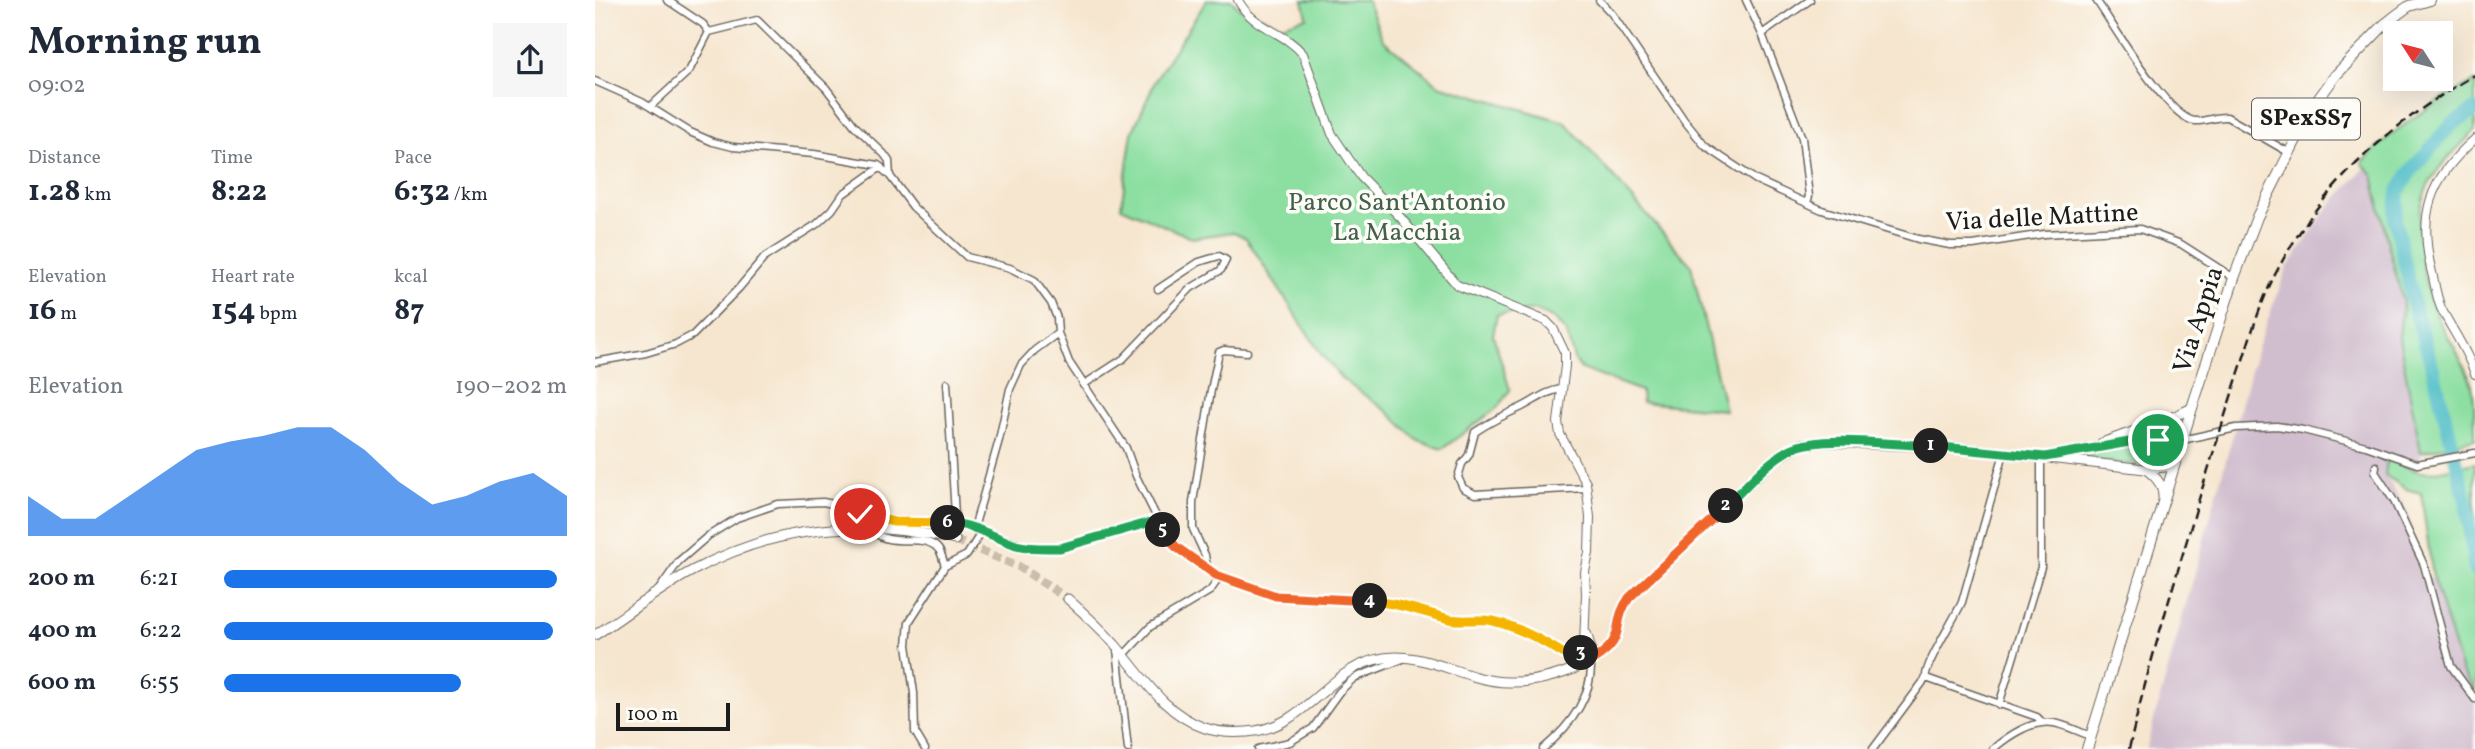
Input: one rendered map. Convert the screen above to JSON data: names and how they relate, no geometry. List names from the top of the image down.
{
  "streets": {
    "main road": ["SPexSS7", "Via Appia"],
    "street": ["Via delle Mattine"]
  },
  "crossings": [
    ["Via delle Mattine", "Via Appia"]
  ],
  "parks": ["Parco Sant'Antonio La Macchia"],
  "scale_bar": "100 m",
  "north": "top left",
  "page": {
    "heading": ["Morning run", "09:02"],
    "stats": [
      ["Distance", "1.28 km"],
      ["Time", "8:22"],
      ["Pace", "6:32 /km"],
      ["Elevation", "16 m"],
      ["Heart rate", "154 bpm"],
      ["kcal", "87"]
    ],
    "chart": ["Elevation", "190–202 m"],
    "pins": [
      "1",
      "2",
      "6",
      "5",
      "4",
      "3"
    ],
    "list": [
      {
        "name": "200 m",
        "note": "6:21"
      },
      {
        "name": "400 m",
        "note": "6:22"
      },
      {
        "name": "600 m",
        "note": "6:55"
      }
    ],
    "scale": "100 m"
  }
}
